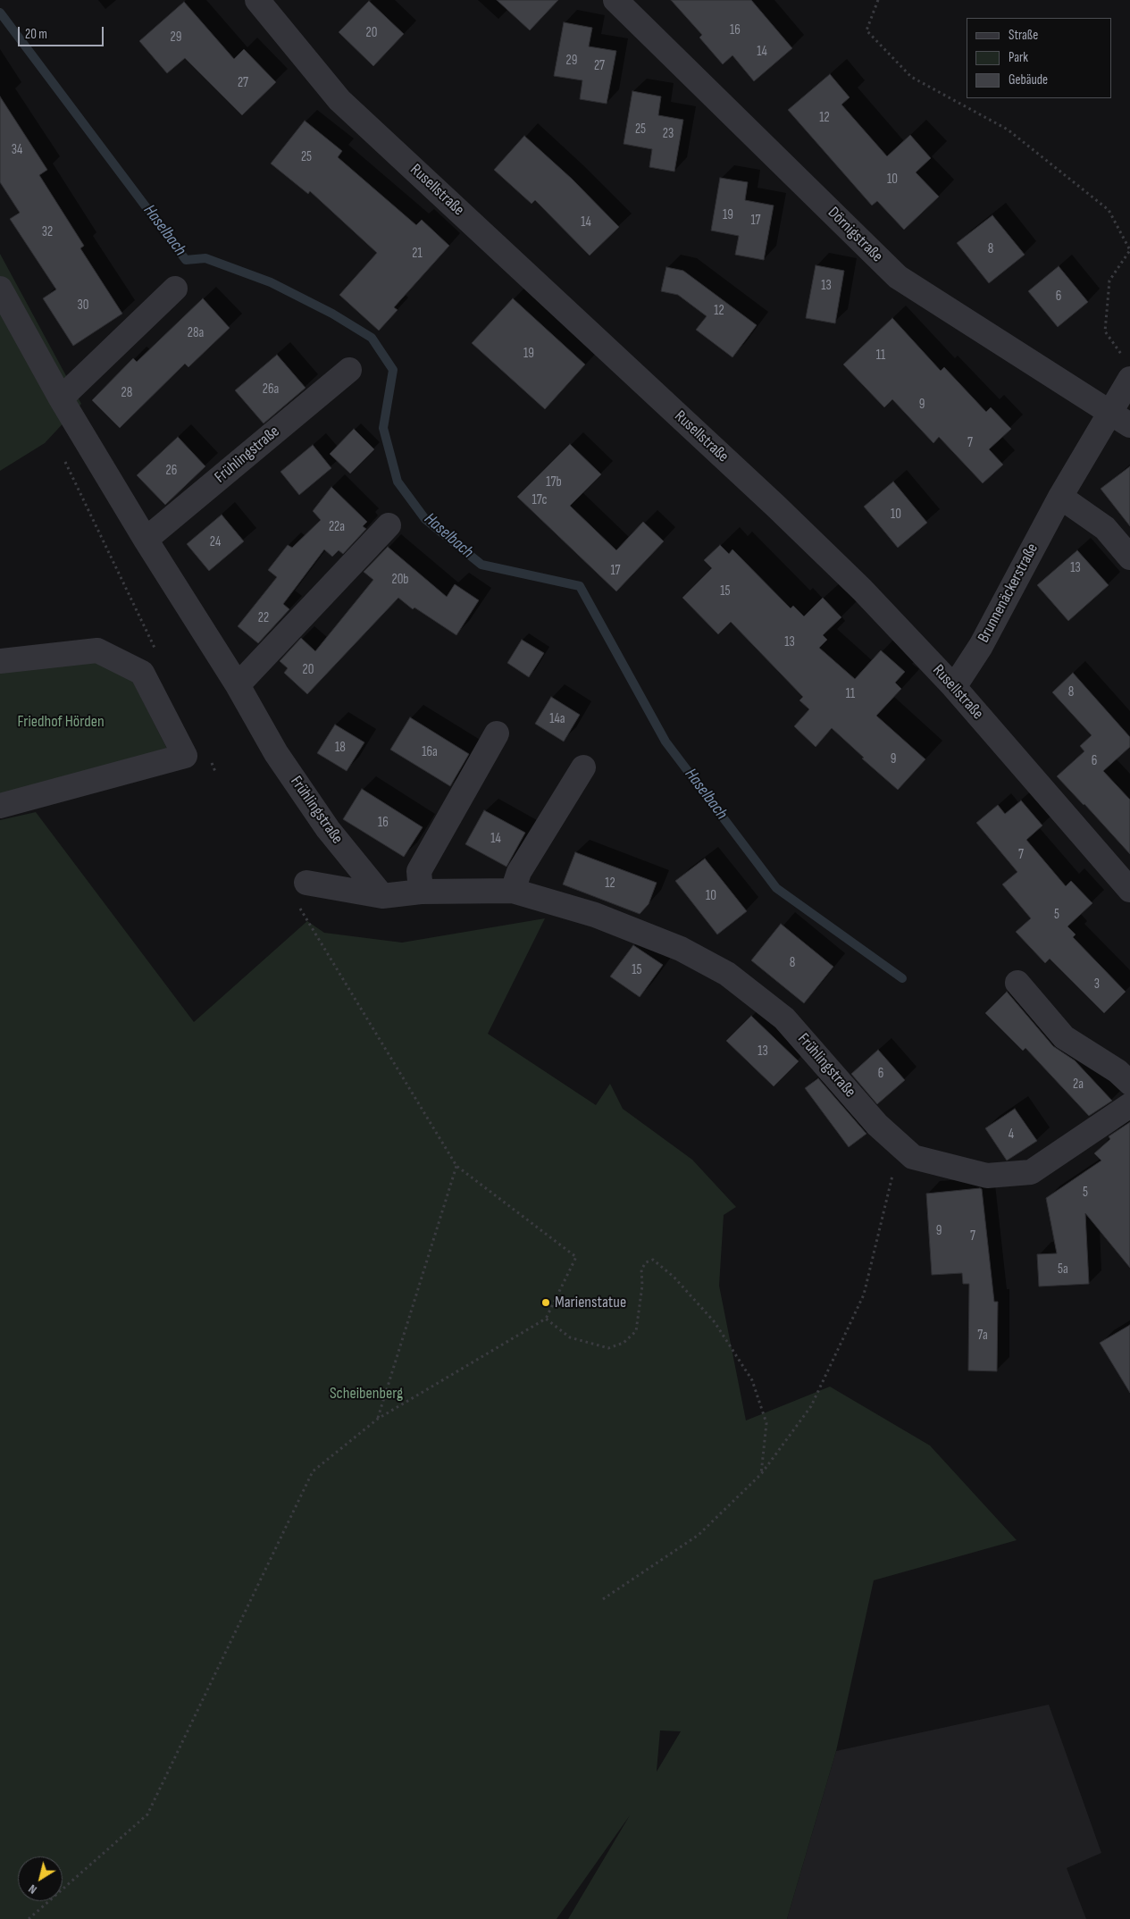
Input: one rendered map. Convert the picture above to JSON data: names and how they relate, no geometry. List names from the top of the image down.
{
  "streets": {
    "street": [
      "Rusellstraße",
      "Dörnigstraße",
      "Frühlingstraße",
      "Brunnenäckerstraße"
    ]
  },
  "crossings": [
    ["Rusellstraße", "Brunnenäckerstraße"],
    ["Dörnigstraße", "Brunnenäckerstraße"]
  ],
  "water": ["Haselbach"],
  "parks": ["Friedhof Hörden", "Scheibenberg"],
  "places": ["Marienstatue"],
  "house_numbers": [
    "16",
    "20",
    "29",
    "14",
    "29",
    "27",
    "27",
    "12",
    "25",
    "23",
    "34",
    "25",
    "10",
    "19",
    "17",
    "14",
    "32",
    "8",
    "21",
    "13",
    "6",
    "30",
    "12",
    "28a",
    "19",
    "11",
    "26a",
    "28",
    "9",
    "7",
    "26",
    "17b",
    "17c",
    "10",
    "22a",
    "24",
    "13",
    "17",
    "20b",
    "15",
    "22",
    "13",
    "20",
    "8",
    "11",
    "14a",
    "18",
    "16a",
    "9",
    "6",
    "16",
    "14",
    "7",
    "12",
    "10",
    "5",
    "8",
    "15",
    "3",
    "13",
    "6",
    "2a",
    "4",
    "5",
    "9",
    "7",
    "5a",
    "7a"
  ],
  "legend": ["Straße", "Park", "Gebäude"],
  "scale_bar": "20 m",
  "north": "bottom left"
}
